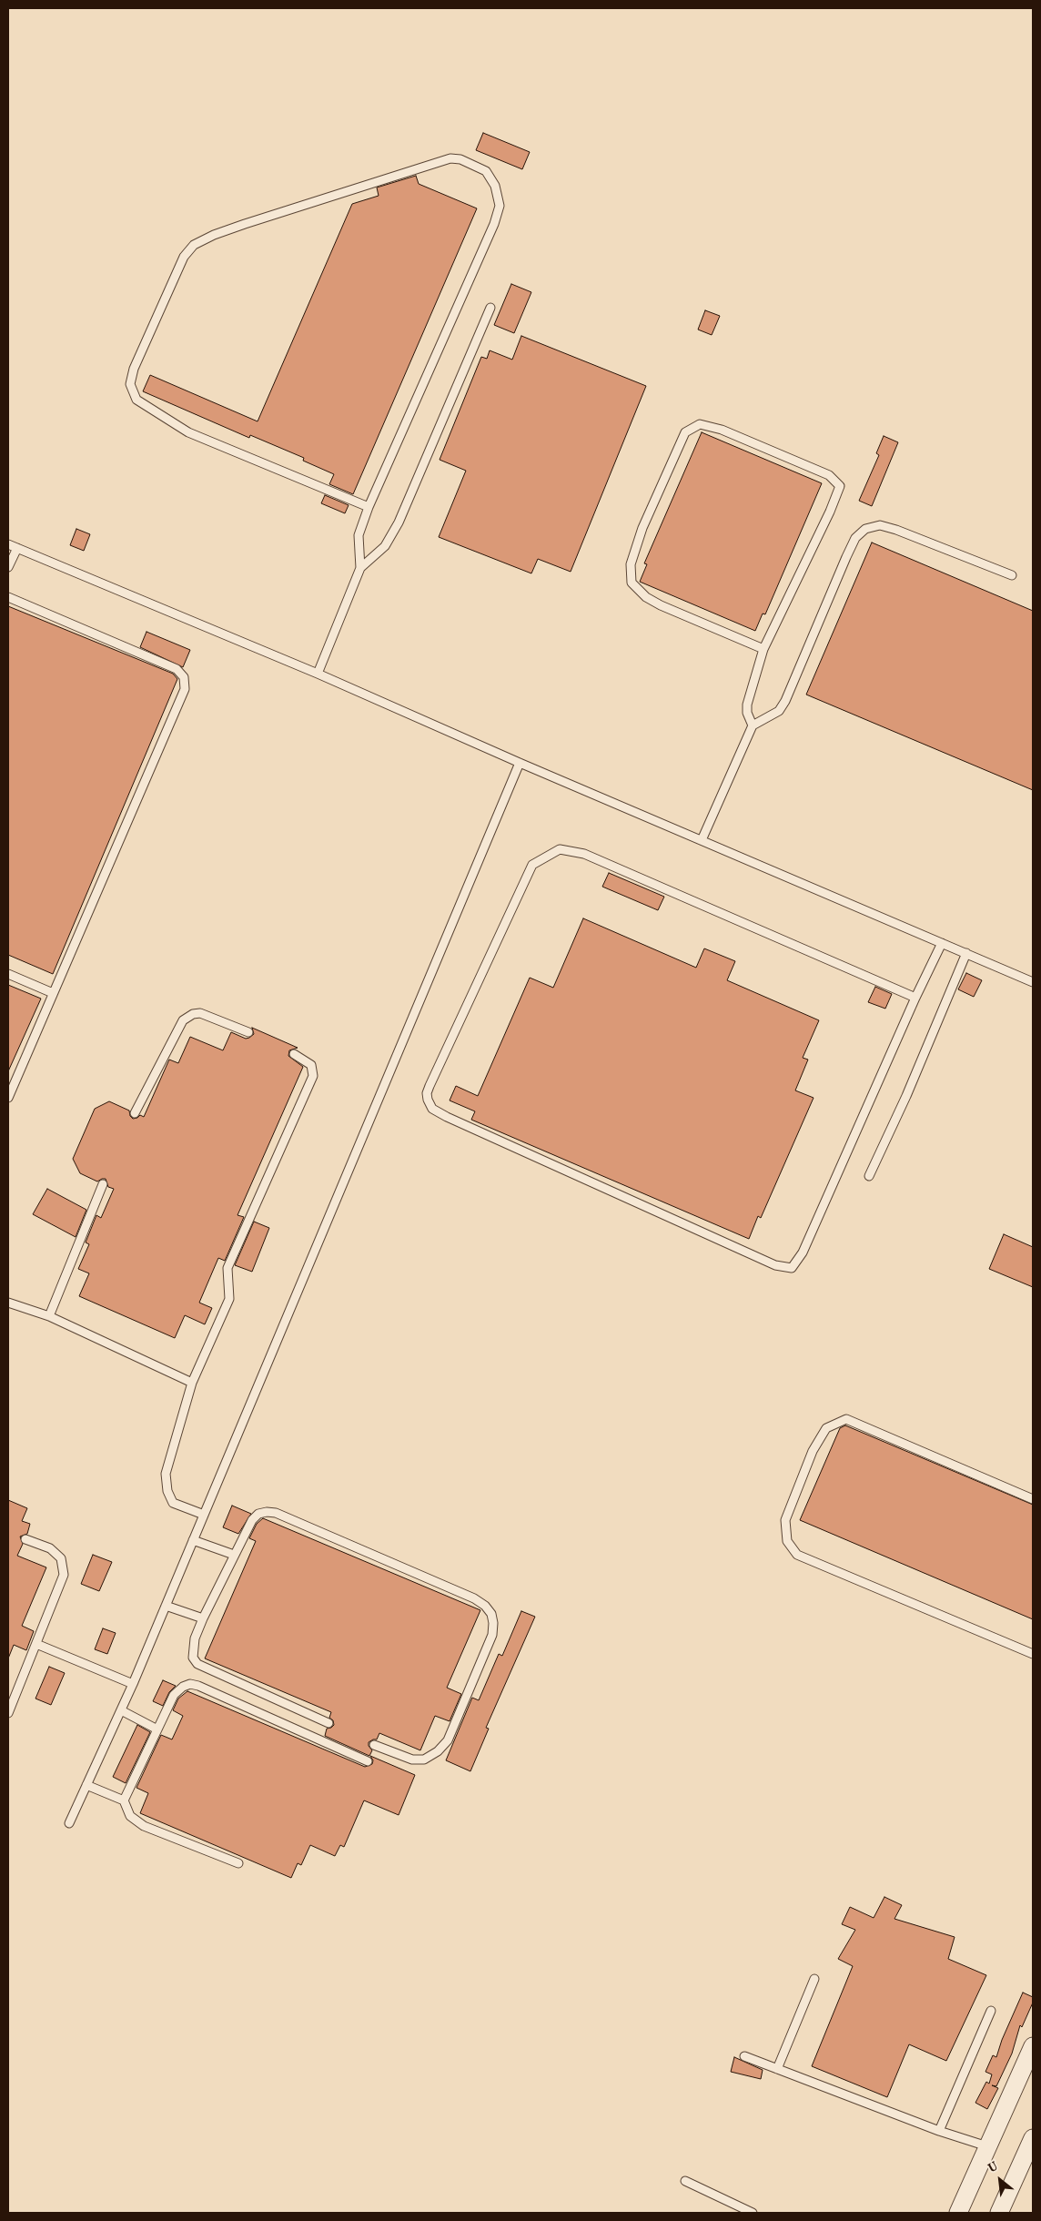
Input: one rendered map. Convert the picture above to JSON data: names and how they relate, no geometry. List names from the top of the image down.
{
  "north": "top left"
}
